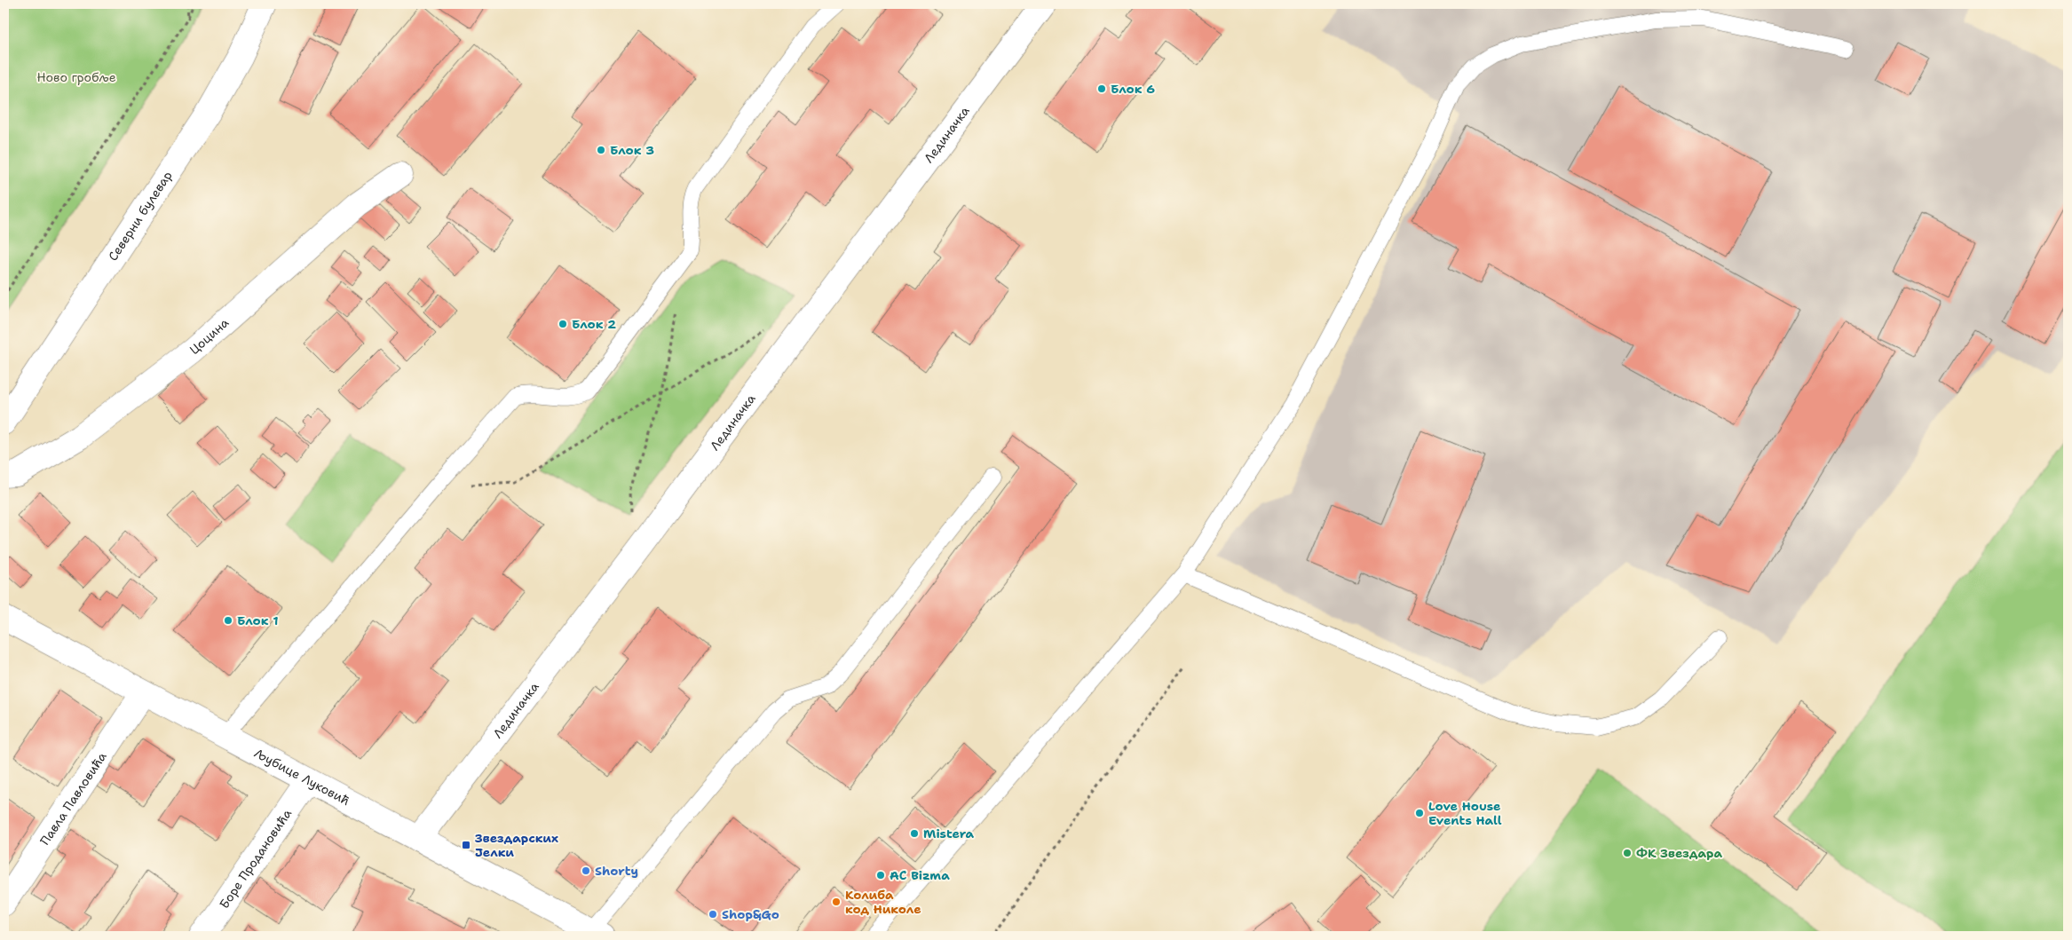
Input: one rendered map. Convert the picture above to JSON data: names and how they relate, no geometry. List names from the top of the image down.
{
  "streets": {
    "street": [
      "Лединачка",
      "Северни булевар",
      "Цоцина",
      "Љубице Луковић",
      "Павла Павловића",
      "Боре Продановића"
    ]
  },
  "crossings": [
    ["Лединачка", "Љубице Луковић"],
    ["Љубице Луковић", "Павла Павловића"],
    ["Љубице Луковић", "Боре Продановића"]
  ],
  "parks": ["Ново гробље"],
  "places": {
    "other": [
      "Блок 6",
      "Блок 3",
      "Блок 2",
      "Блок 1",
      "Love House Events Hall",
      "Mistera",
      "ФК Звездара",
      "Shorty",
      "AC Bizma",
      "Колиба код Николе",
      "Shop&Go"
    ],
    "transit": ["Звездарских Јелки"]
  }
}
